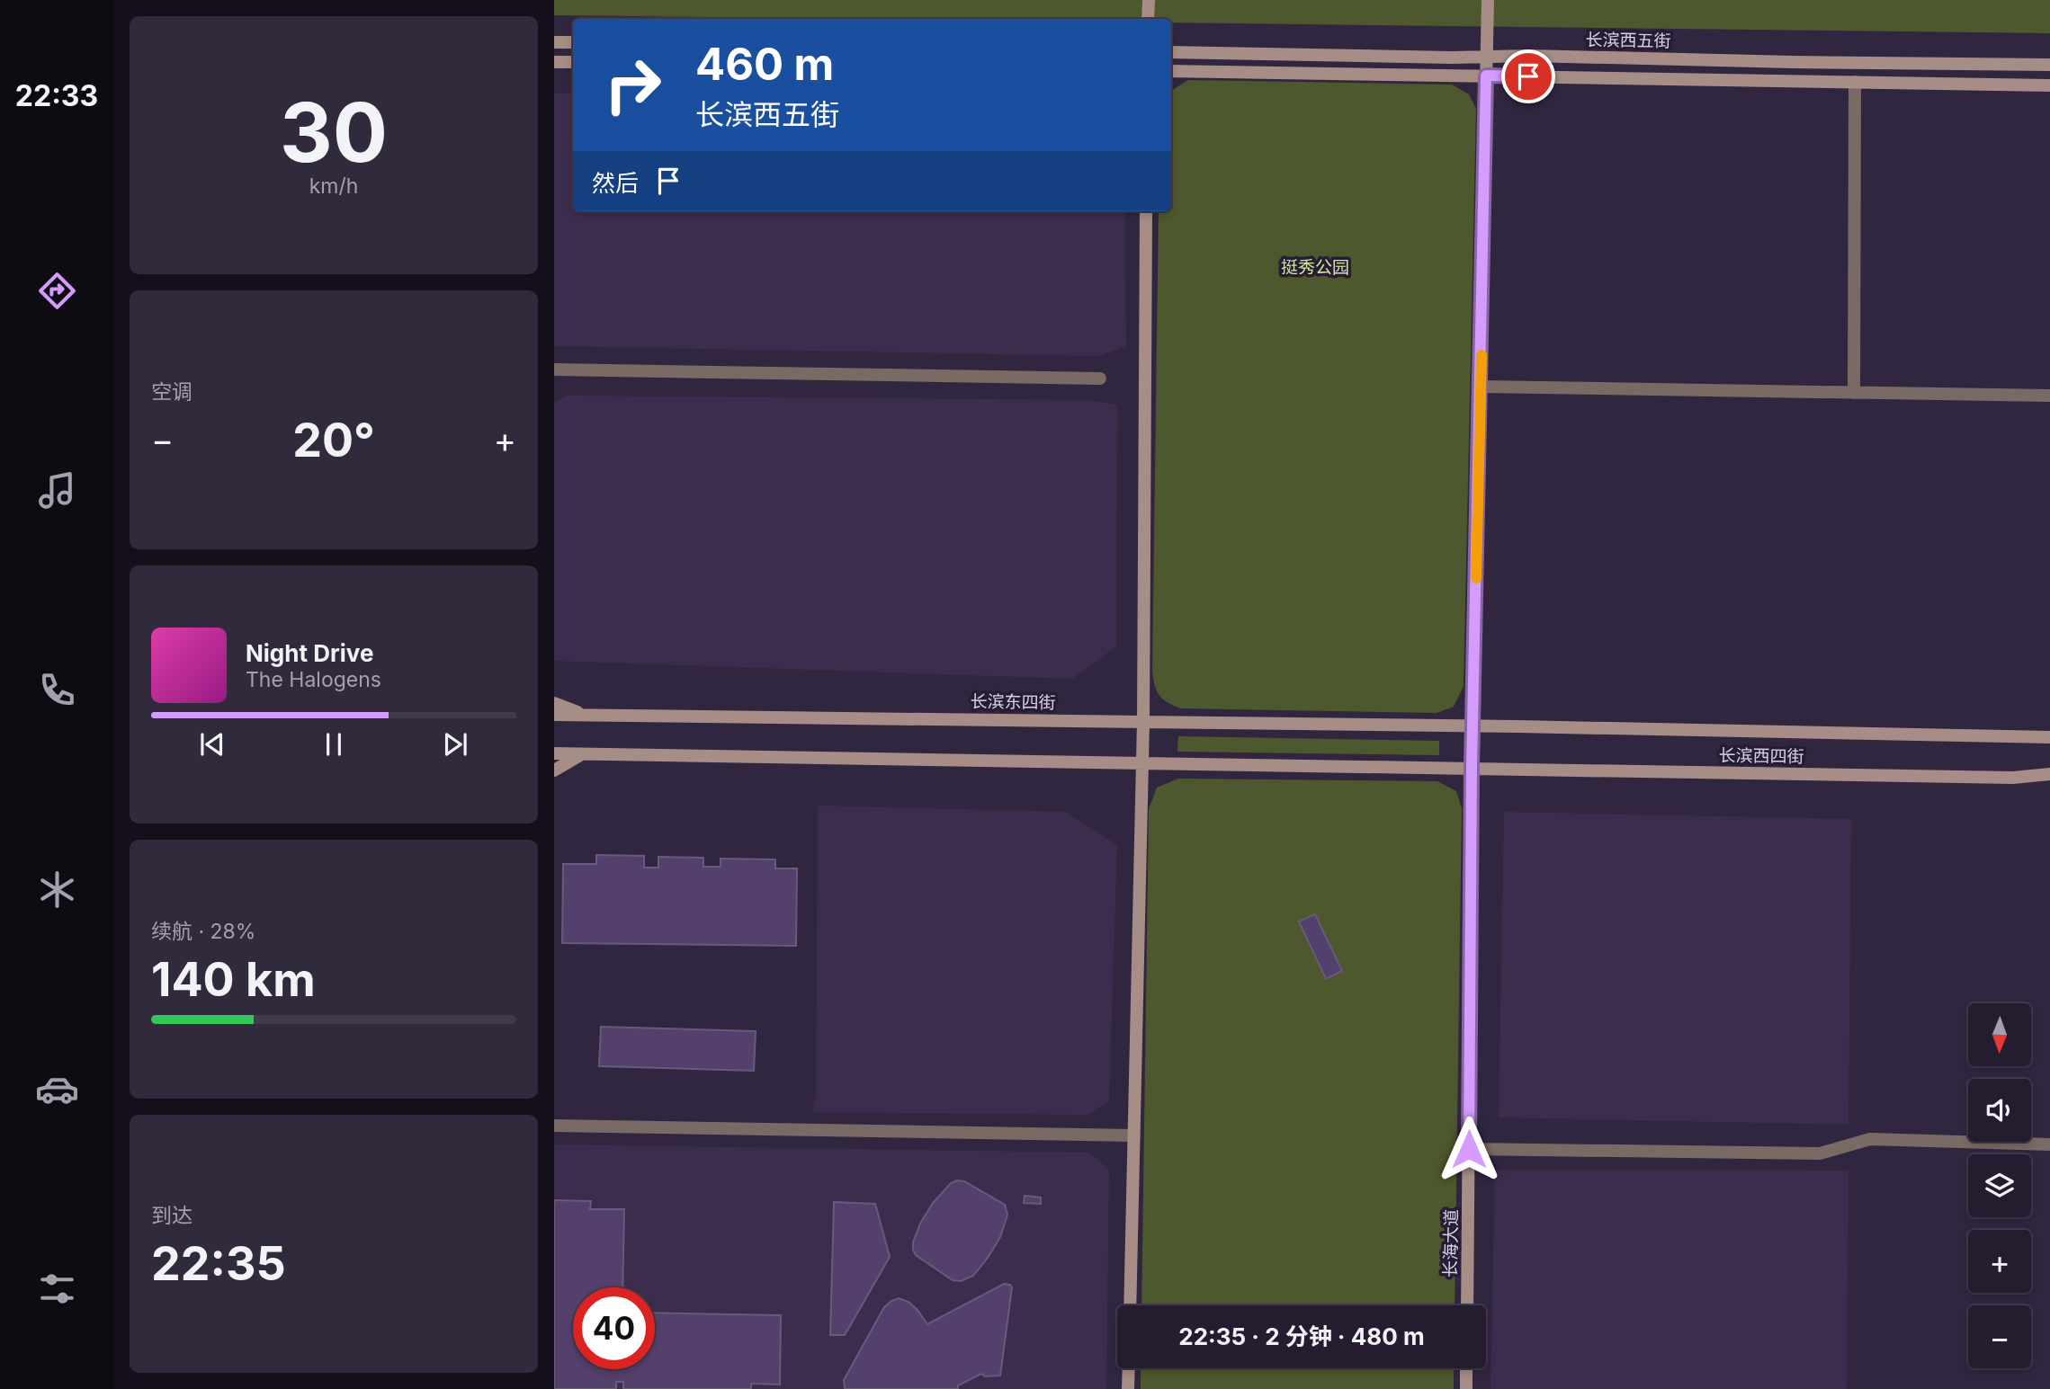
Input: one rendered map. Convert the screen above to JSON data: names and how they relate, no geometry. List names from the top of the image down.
{
  "streets": {
    "main road": [
      "长滨西五街",
      "长滨东四街",
      "长滨西四街",
      "长海大道"
    ]
  },
  "crossings": [
    ["长滨西五街", "长海大道"],
    ["长滨东四街", "长滨西四街"],
    ["长滨东四街", "长海大道"],
    ["长滨西四街", "长海大道"]
  ],
  "parks": ["挺秀公园"],
  "north": "bottom",
  "page": {
    "tabs": "22:33",
    "tile": [
      ["30", "km/h"],
      "空调",
      ["续航 · 28%", "140 km"],
      ["到达", "22:35"]
    ],
    "turn": ["460 m", "长滨西五街"],
    "then": "然后",
    "heat": ["−", "20°", "+"],
    "song": ["Night Drive", "The Halogens"],
    "map_buttons": ["+", "−"],
    "limit": "40",
    "trip": "22:35 · 2 分钟 · 480 m"
  }
}
